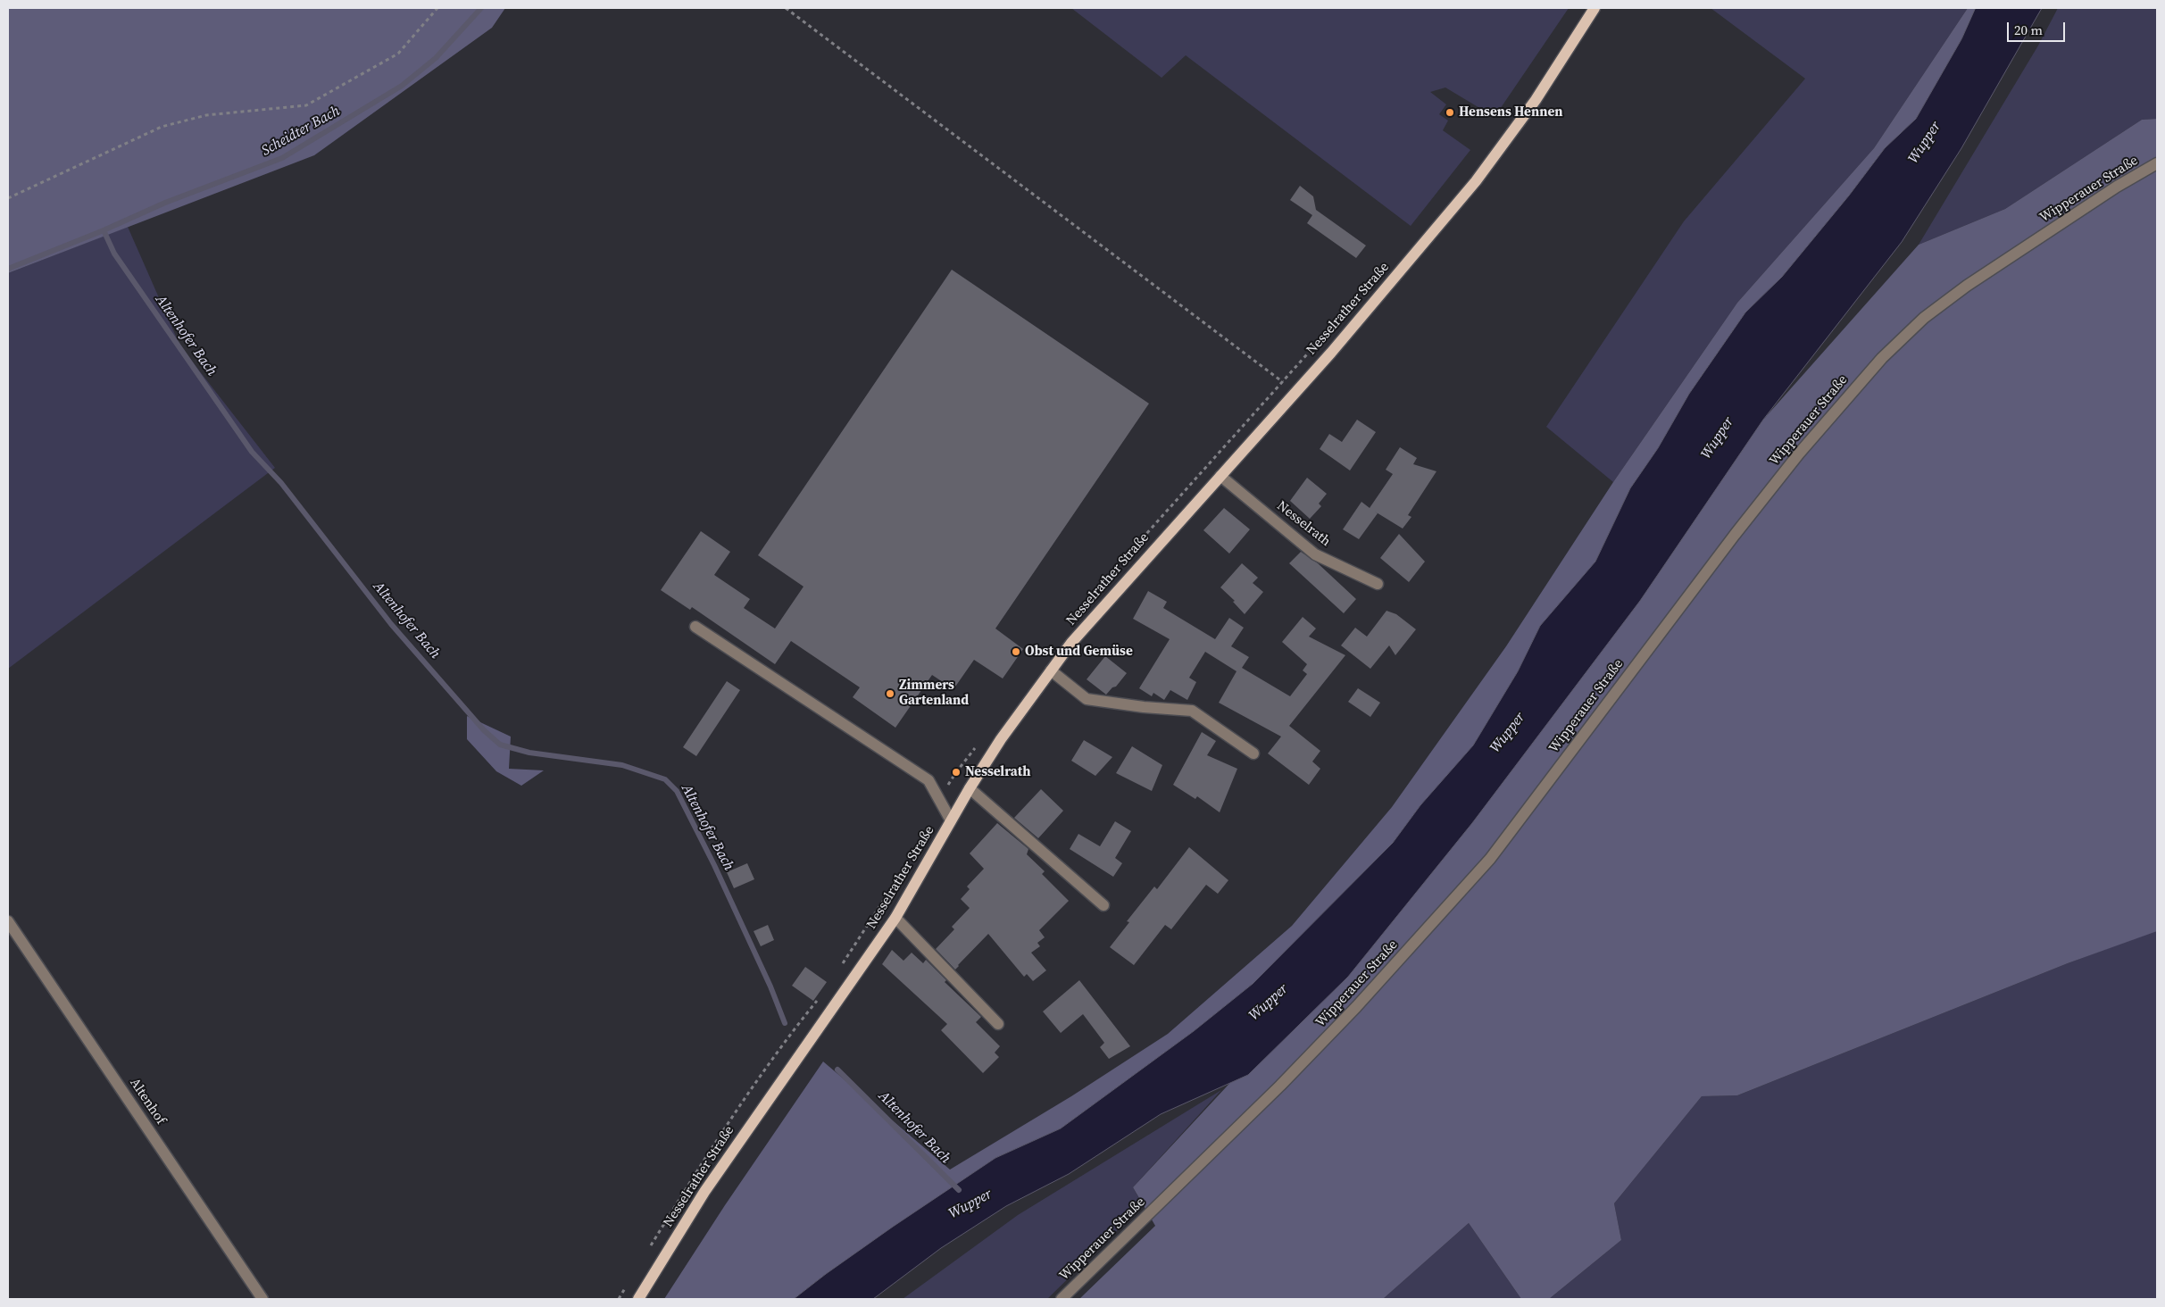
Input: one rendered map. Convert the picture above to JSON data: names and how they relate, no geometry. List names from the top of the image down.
{
  "streets": {
    "main road": ["Nesselrather Straße"],
    "street": ["Wipperauer Straße", "Nesselrath", "Altenhof"]
  },
  "crossings": [
    ["Nesselrather Straße", "Nesselrath"]
  ],
  "water": ["Scheidter Bach", "Wupper", "Altenhofer Bach"],
  "places": [
    "Hensens Hennen",
    "Obst und Gemüse",
    "Zimmers Gartenland",
    "Nesselrath"
  ],
  "scale_bar": "20 m"
}
